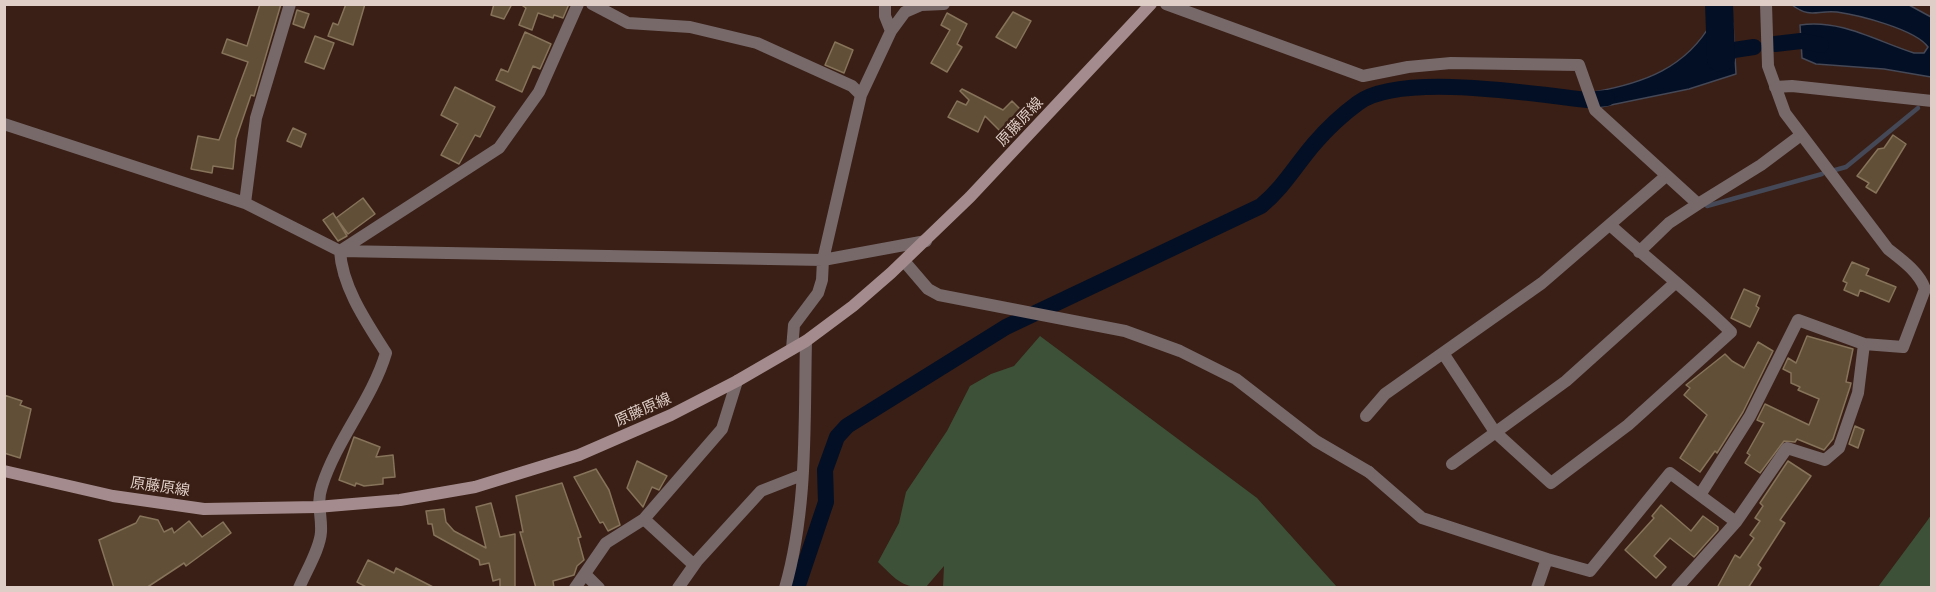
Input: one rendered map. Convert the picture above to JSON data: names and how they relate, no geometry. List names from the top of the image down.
{
  "streets": {
    "main road": ["原藤原線"]
  }
}
